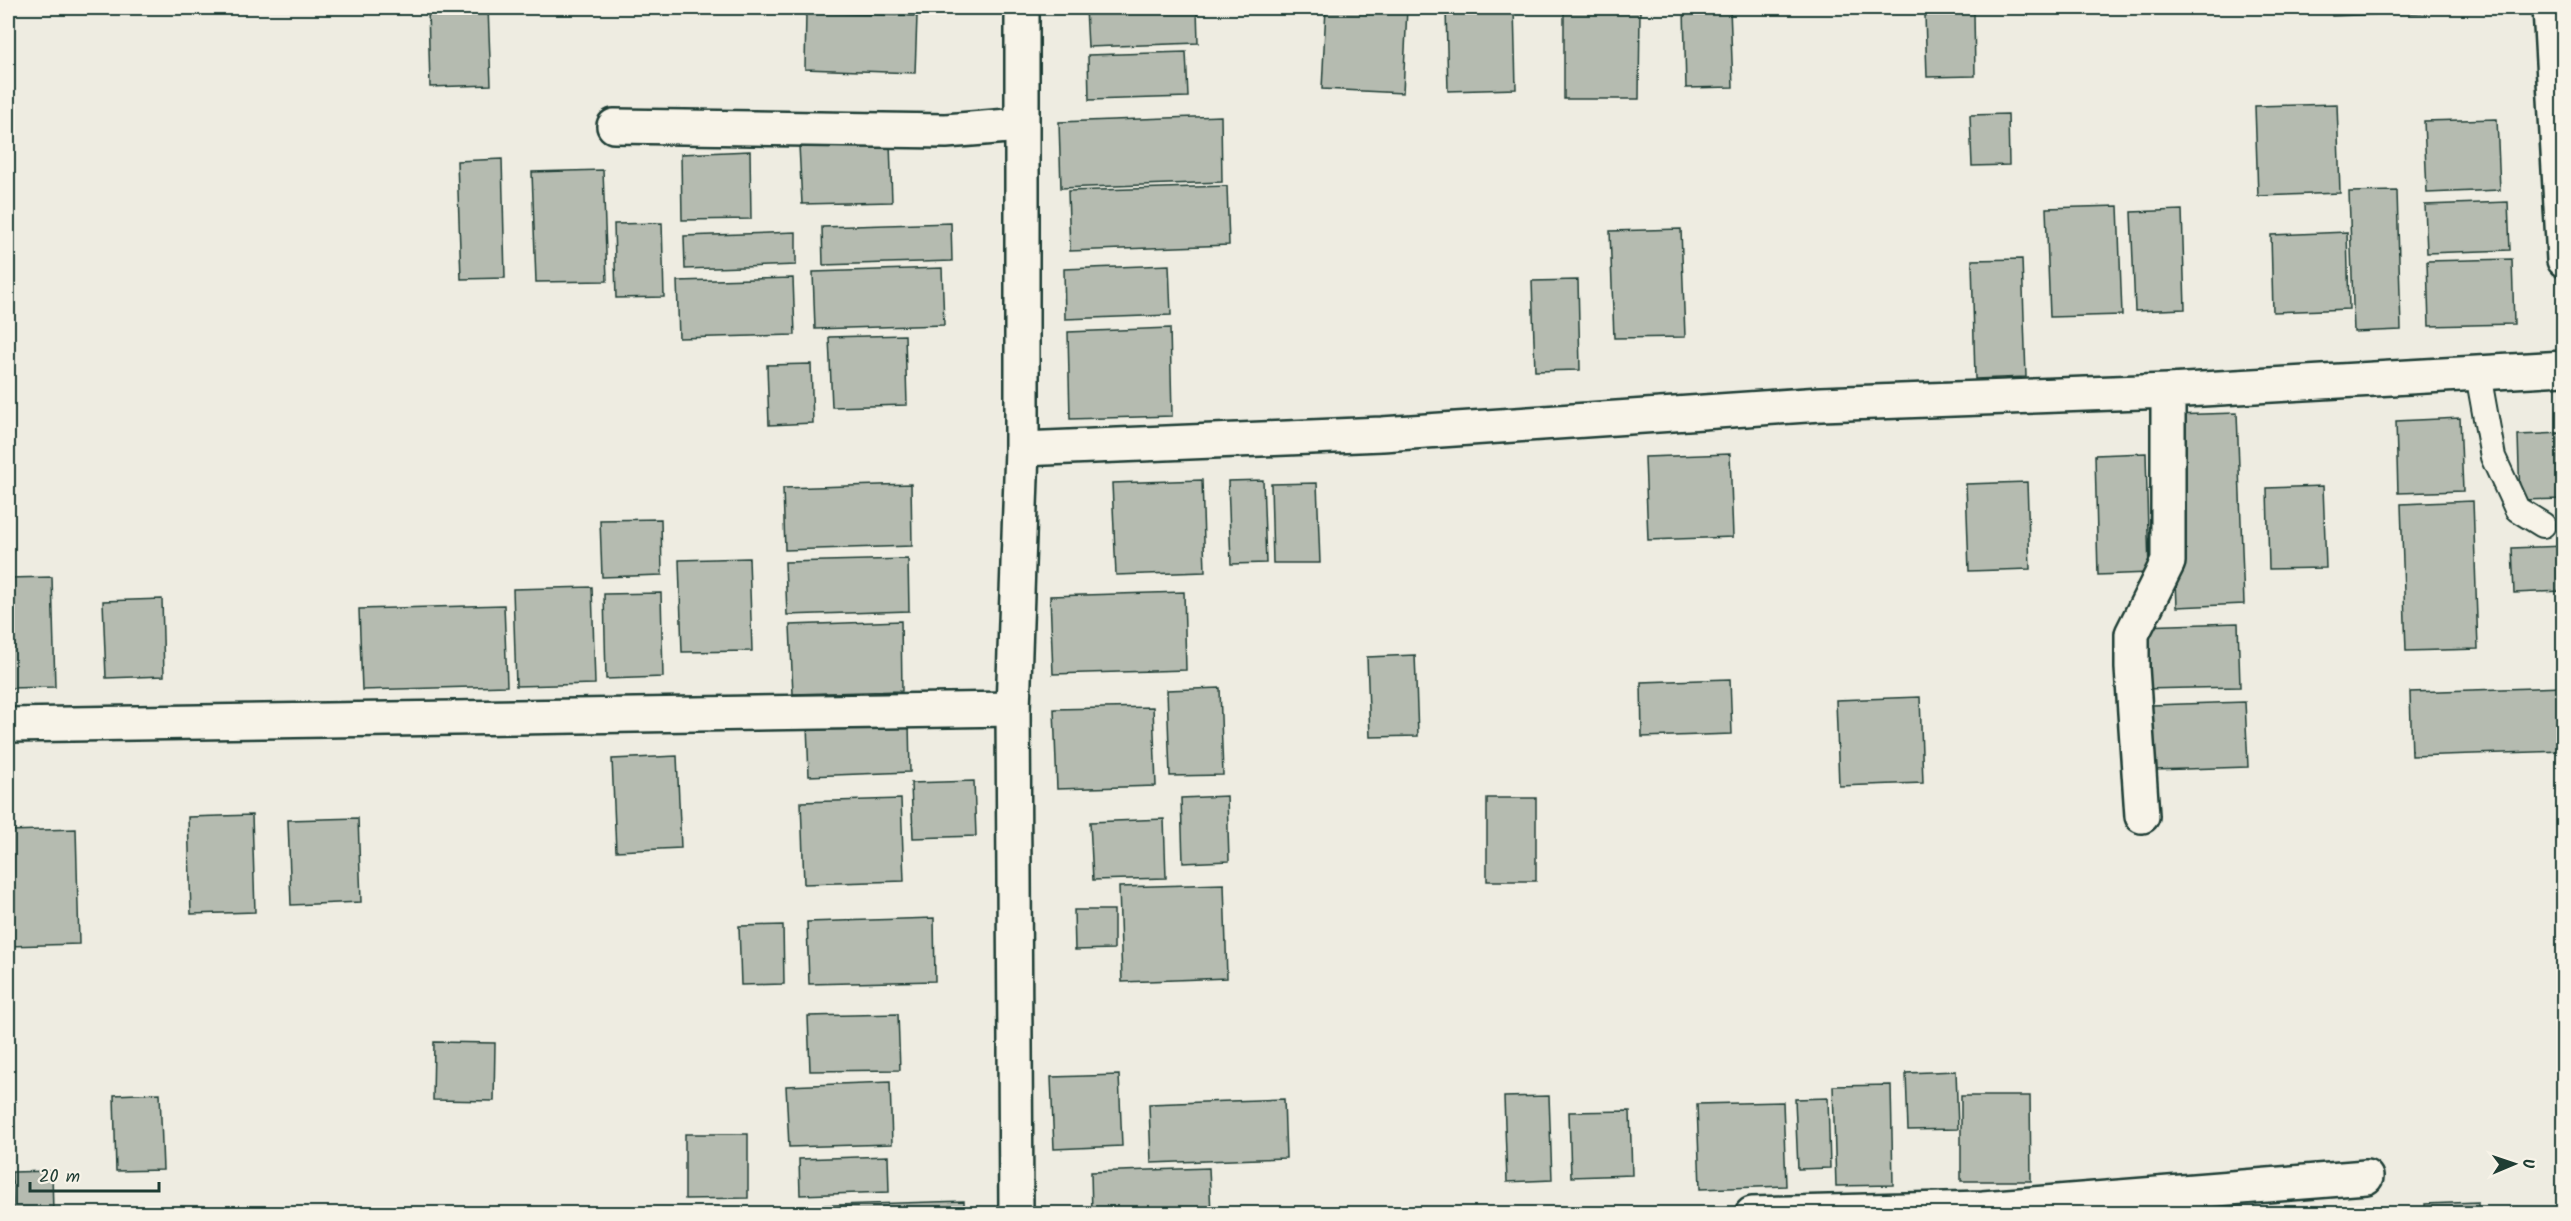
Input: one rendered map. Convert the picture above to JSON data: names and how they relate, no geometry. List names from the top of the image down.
{
  "scale_bar": "20 m",
  "north": "right"
}
